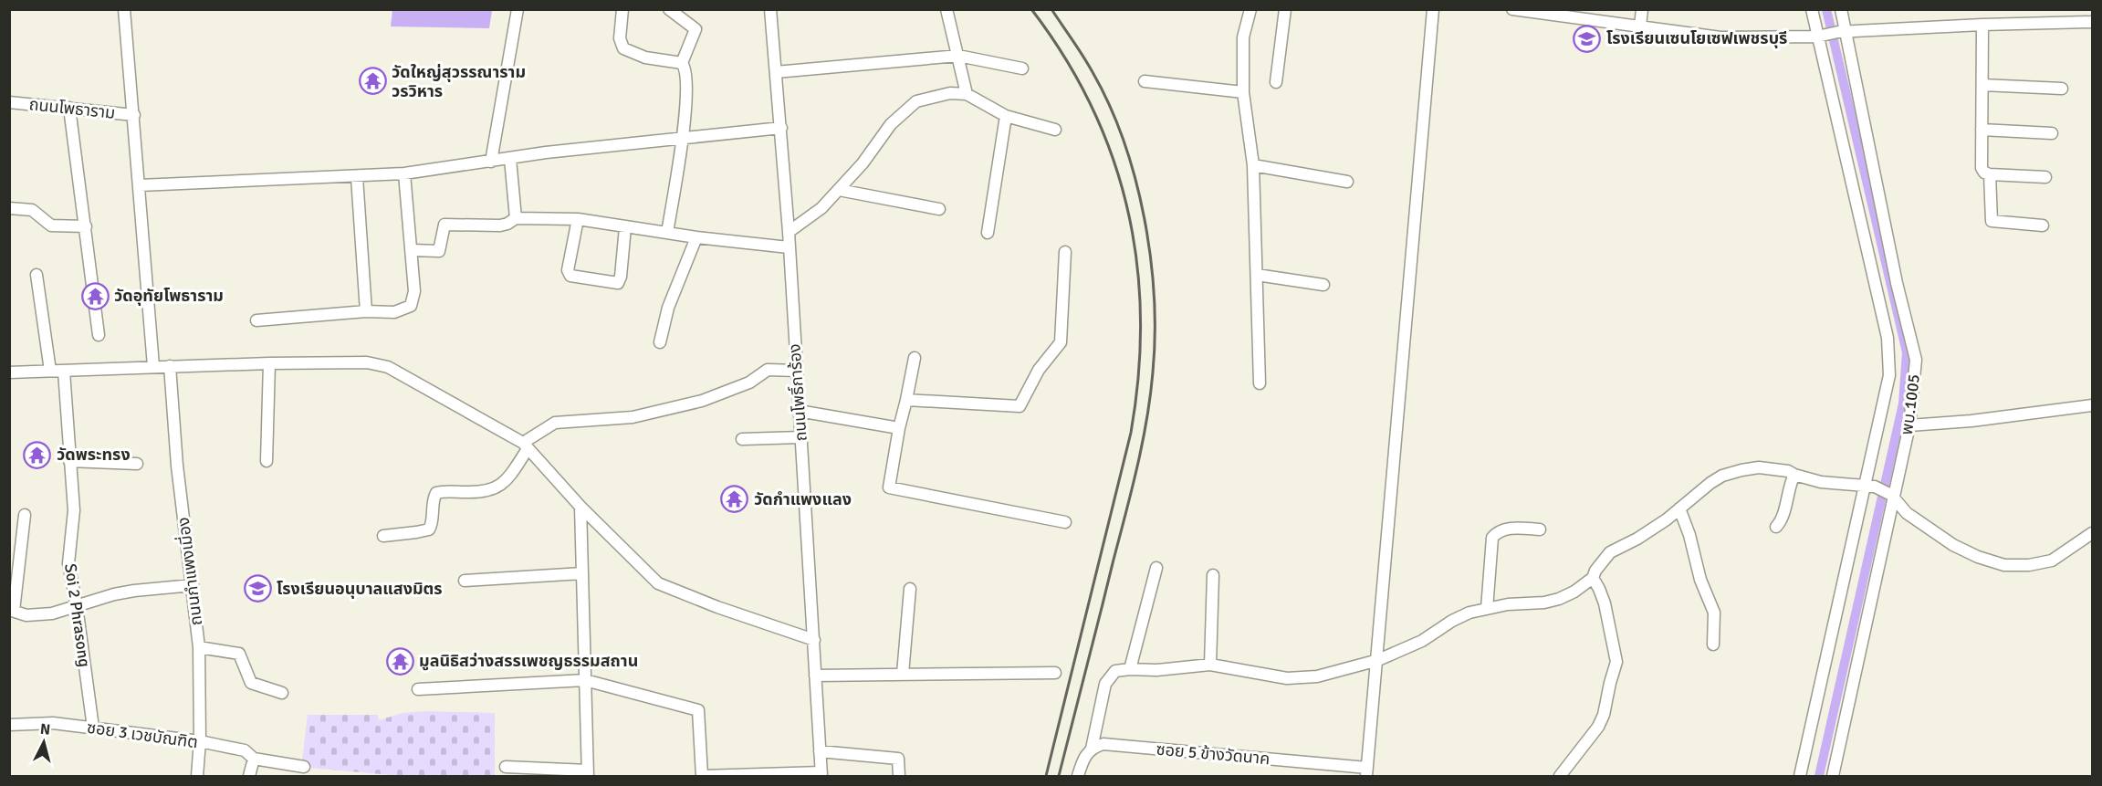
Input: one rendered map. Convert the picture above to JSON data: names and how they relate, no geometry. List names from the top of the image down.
{
  "streets": {
    "street": [
      "ถนนโพธาราม",
      "ถนนโพธิ์การ้อง",
      "พบ.1005",
      "ถนนกำแพงเมี่อง",
      "Soi 2 Phrasong",
      "ซอย 3 เวชบัณฑิต",
      "ซอย 5 ข้างวัดนาค"
    ]
  },
  "crossings": [
    ["ถนนกำแพงเมี่อง", "ซอย 3 เวชบัณฑิต"],
    ["Soi 2 Phrasong", "ซอย 3 เวชบัณฑิต"]
  ],
  "places": {
    "school or university": ["โรงเรียนเซนโยเซฟเพชรบุรี", "โรงเรียนอนุบาลแสงมิตร"],
    "temple": [
      "วัดใหญ่สุวรรณาราม วรวิหาร",
      "วัดอุทัยโพธาราม",
      "วัดพระทรง",
      "วัดกำแพงแลง",
      "มูลนิธิสว่างสรรเพชญธรรมสถาน"
    ]
  },
  "north": "top"
}
